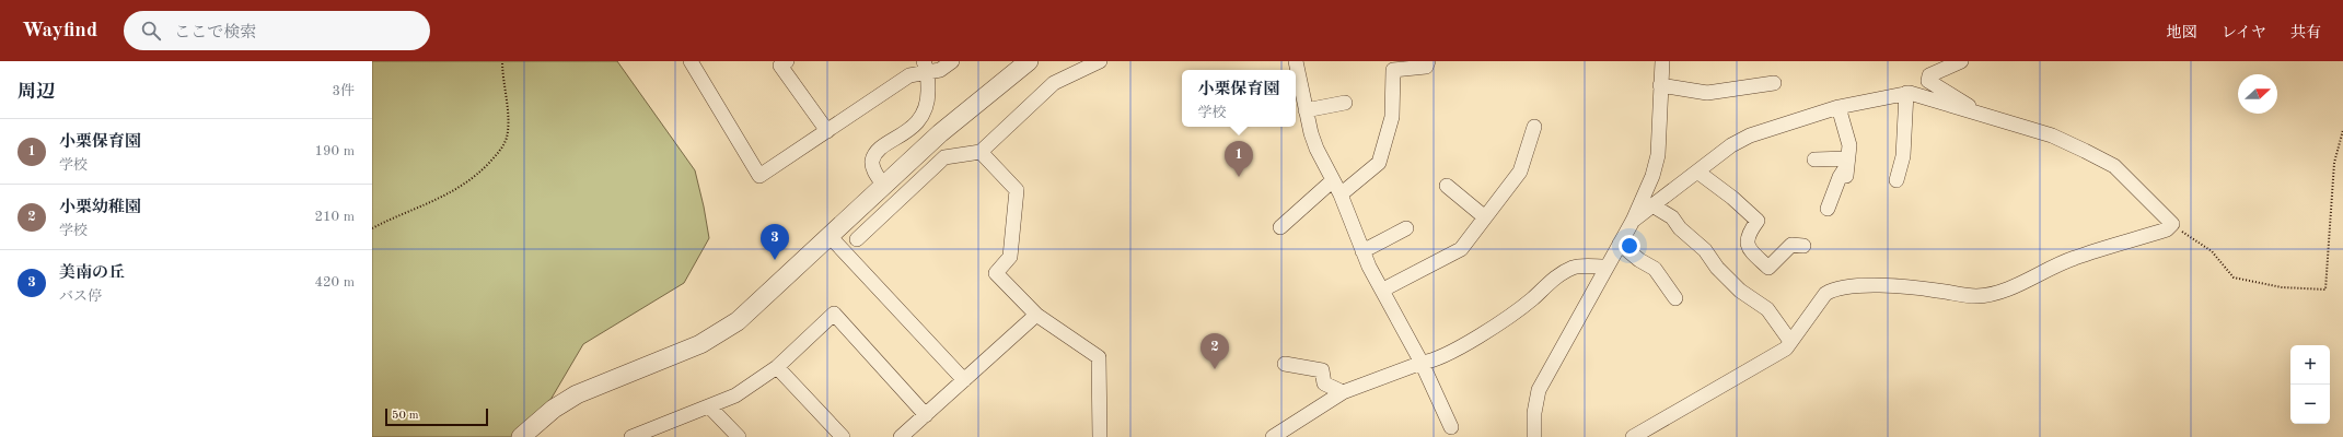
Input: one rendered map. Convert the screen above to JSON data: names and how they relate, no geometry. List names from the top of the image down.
{
  "scale_bar": "50 m",
  "north": "right",
  "page": {
    "header": "Wayfind",
    "search": "ここで検索",
    "nav": ["地図", "レイヤ", "共有"],
    "heading": ["周辺", "3件"],
    "popup": ["小栗保育園", "学校"],
    "list": [
      {
        "mark": "1",
        "name": "小栗保育園",
        "note": "学校",
        "value": "190 m"
      },
      {
        "mark": "2",
        "name": "小栗幼稚園",
        "note": "学校",
        "value": "210 m"
      },
      {
        "mark": "3",
        "name": "美南の丘",
        "note": "バス停",
        "value": "420 m"
      }
    ],
    "pins": ["1", "3", "2"],
    "map_buttons": ["+", "−"],
    "scale": "50 m"
  }
}
